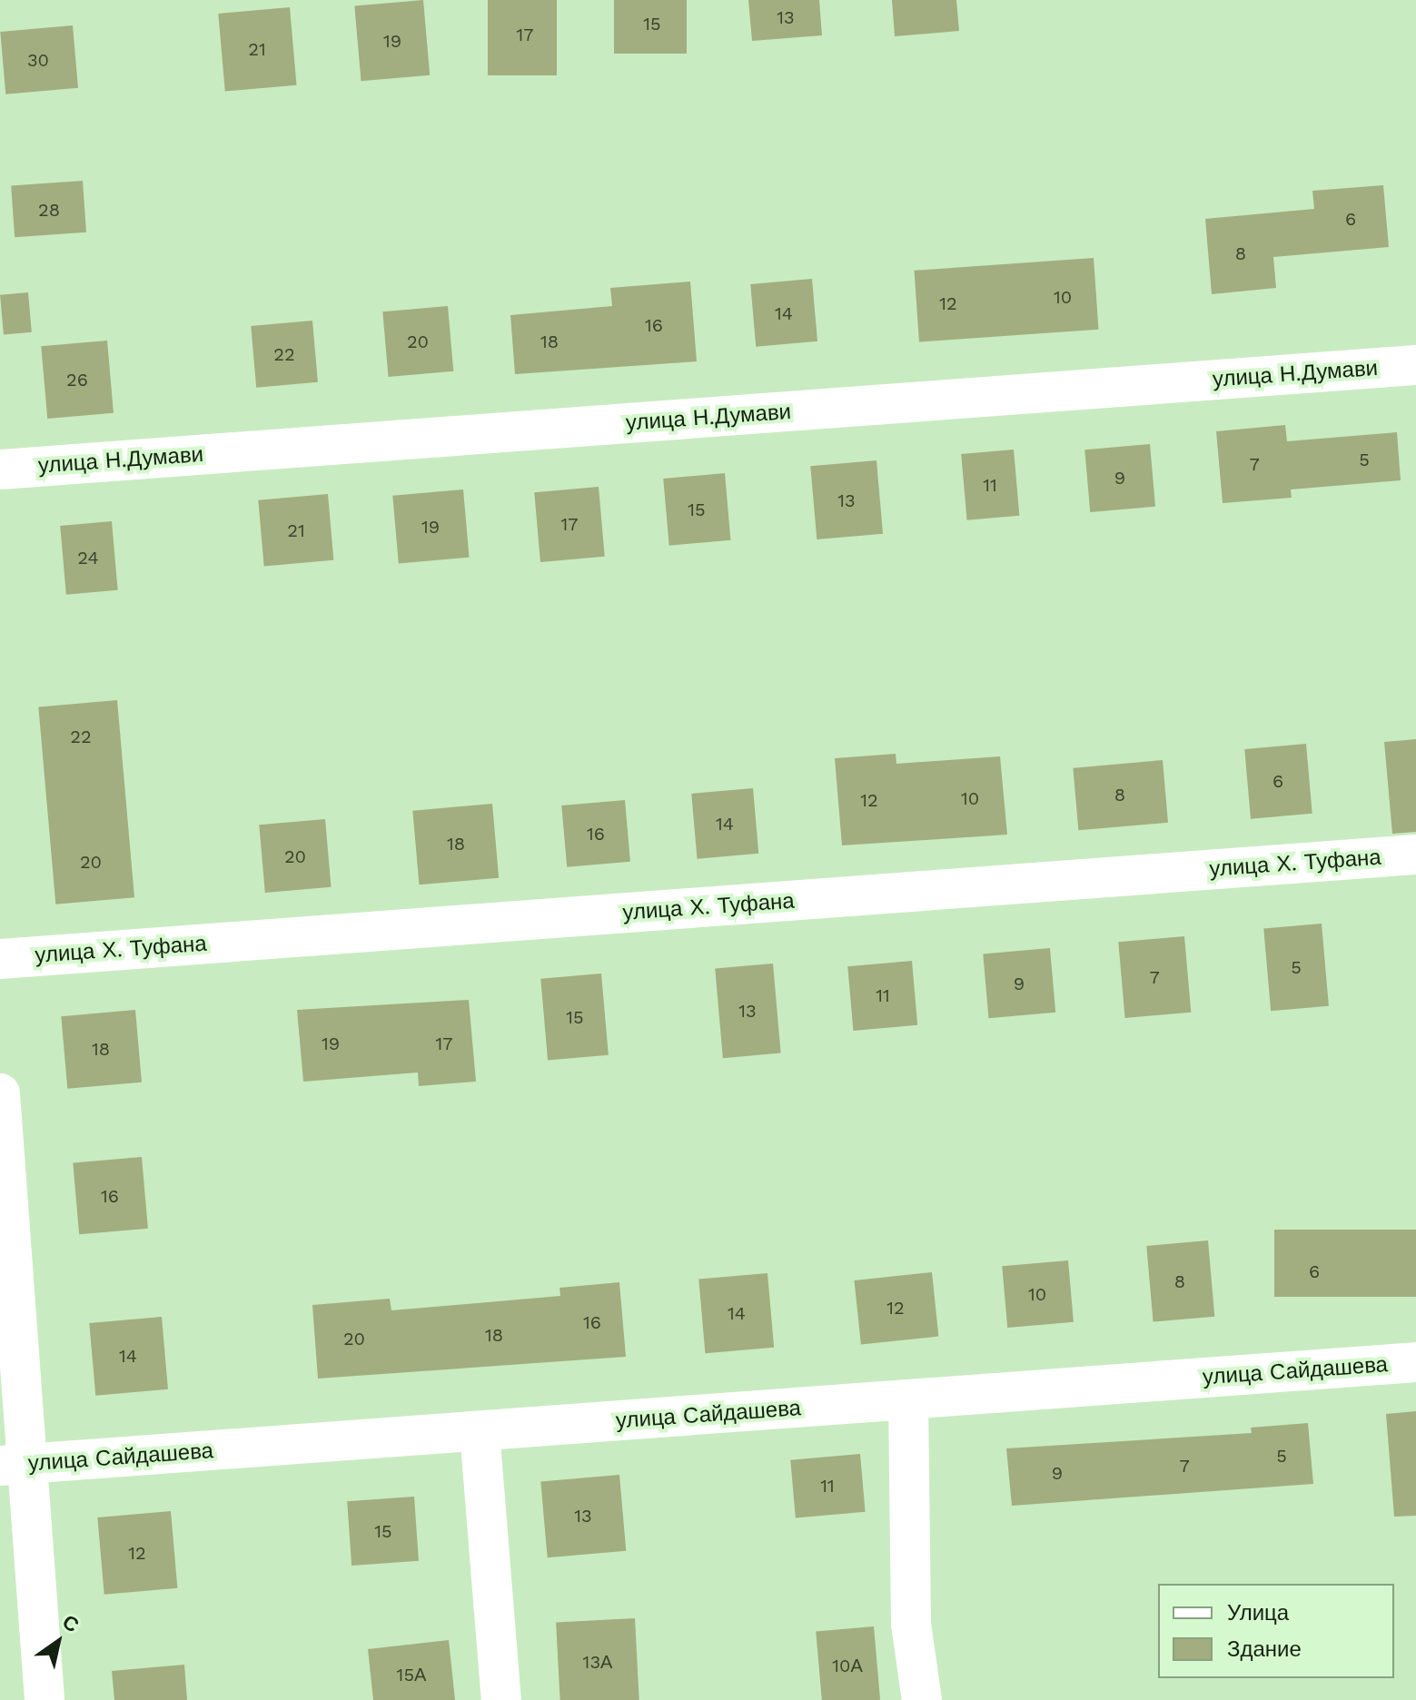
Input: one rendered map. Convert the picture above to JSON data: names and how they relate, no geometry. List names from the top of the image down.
{
  "streets": {
    "street": ["улица Н.Думави", "улица Х. Туфана", "улица Сайдашева"]
  },
  "house_numbers": [
    "13",
    "15",
    "17",
    "19",
    "21",
    "30",
    "28",
    "6",
    "8",
    "10",
    "12",
    "14",
    "16",
    "20",
    "18",
    "22",
    "26",
    "5",
    "7",
    "9",
    "11",
    "13",
    "15",
    "17",
    "19",
    "21",
    "24",
    "22",
    "6",
    "8",
    "10",
    "12",
    "14",
    "16",
    "18",
    "20",
    "20",
    "5",
    "7",
    "9",
    "11",
    "13",
    "15",
    "19",
    "17",
    "18",
    "16",
    "6",
    "8",
    "10",
    "12",
    "14",
    "16",
    "18",
    "20",
    "14",
    "5",
    "7",
    "9",
    "11",
    "13",
    "15",
    "12",
    "13А",
    "10А",
    "15А"
  ],
  "legend": ["Улица", "Здание"],
  "north": "top right"
}
